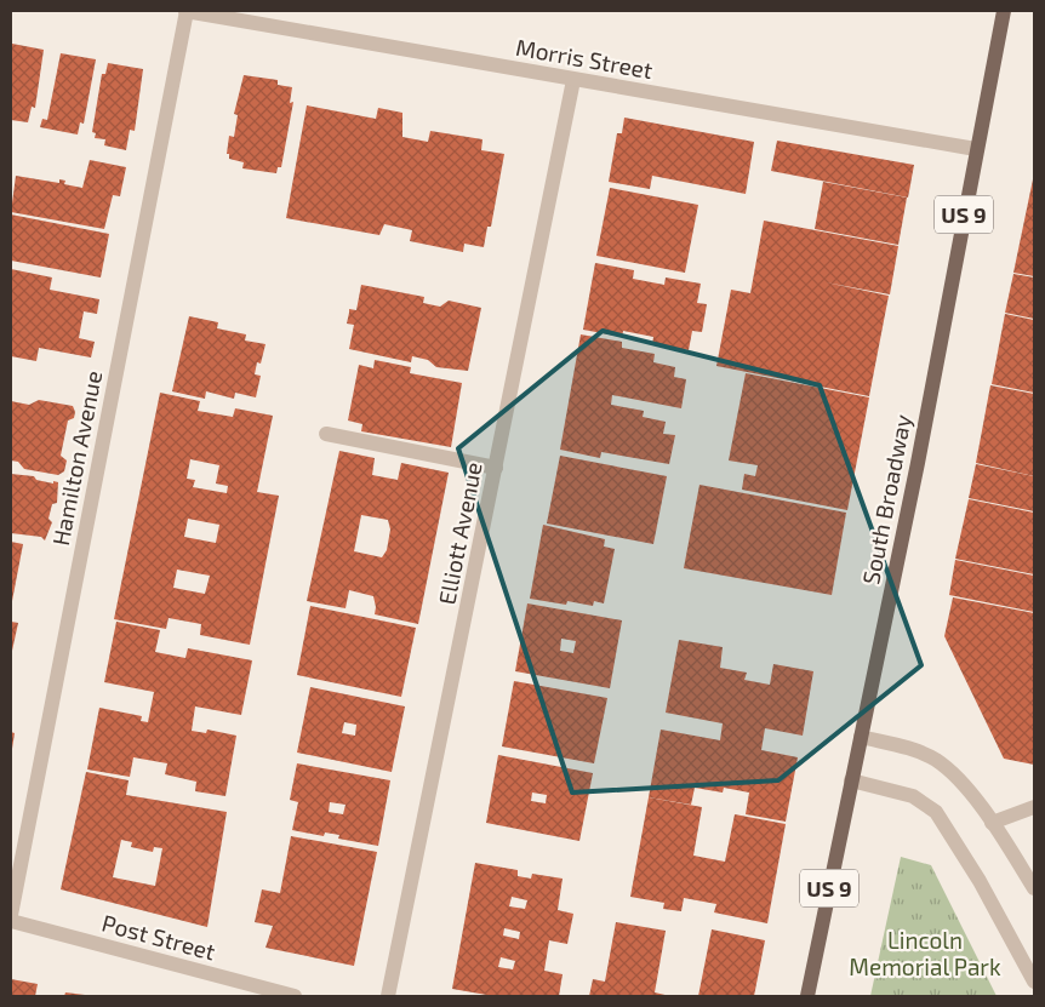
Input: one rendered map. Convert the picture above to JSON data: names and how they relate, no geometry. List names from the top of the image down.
{
  "streets": {
    "main road": ["US 9", "South Broadway"],
    "street": [
      "Morris Street",
      "Hamilton Avenue",
      "Elliott Avenue",
      "Post Street"
    ]
  },
  "crossings": [
    ["Morris Street", "Hamilton Avenue"],
    ["Morris Street", "South Broadway"],
    ["Morris Street", "Elliott Avenue"]
  ],
  "parks": ["Lincoln Memorial Park"]
}
